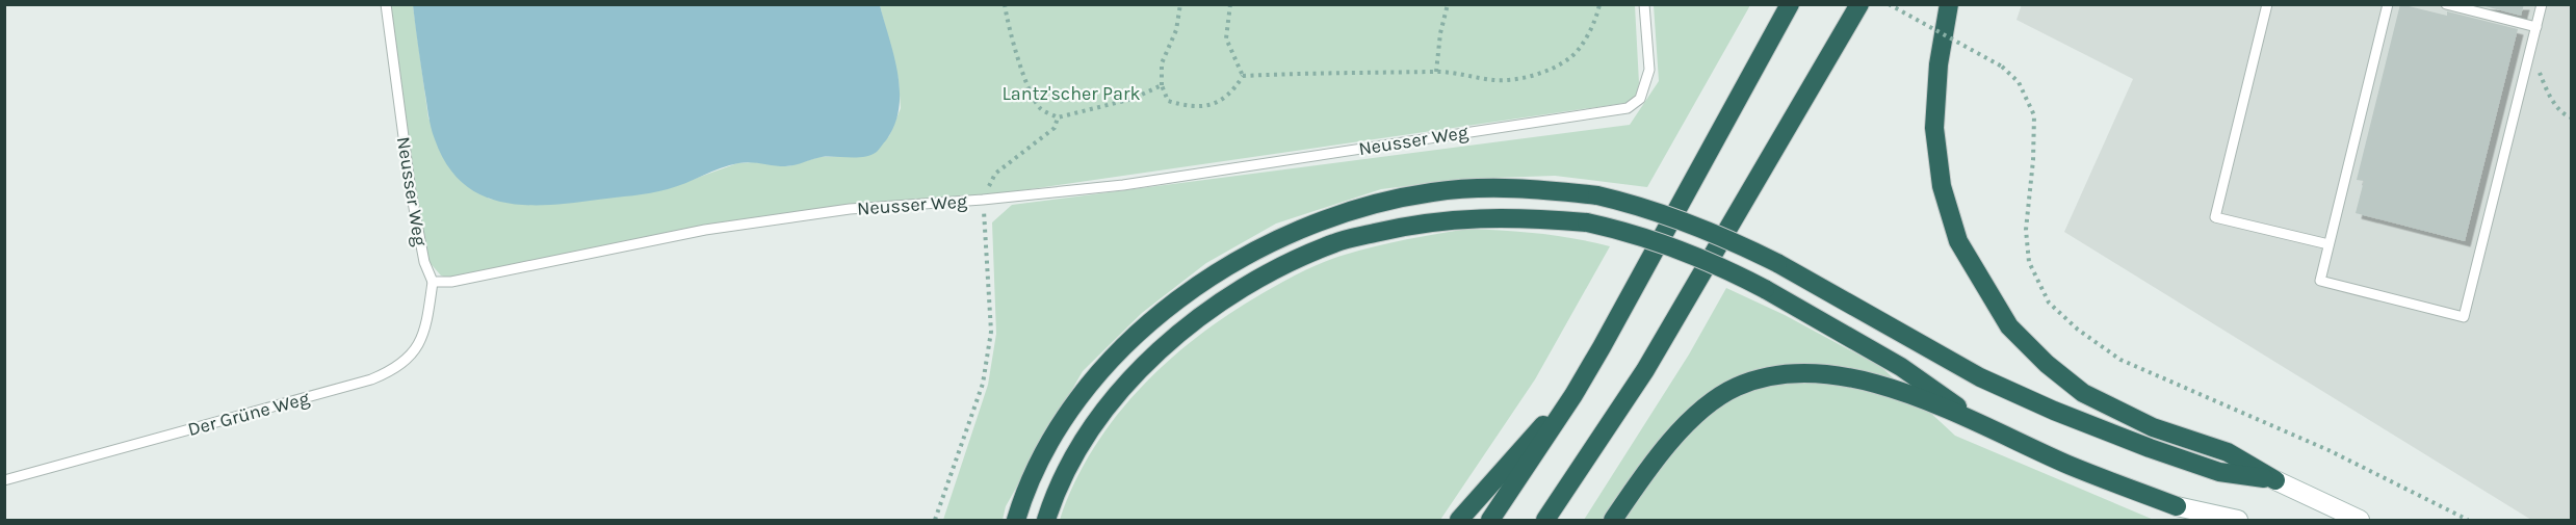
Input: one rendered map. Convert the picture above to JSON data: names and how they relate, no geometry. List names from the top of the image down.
{
  "streets": {
    "lane": ["Neusser Weg", "Der Grüne Weg"]
  },
  "crossings": [
    ["Neusser Weg", "Der Grüne Weg"]
  ],
  "parks": ["Lantz'scher Park"]
}
